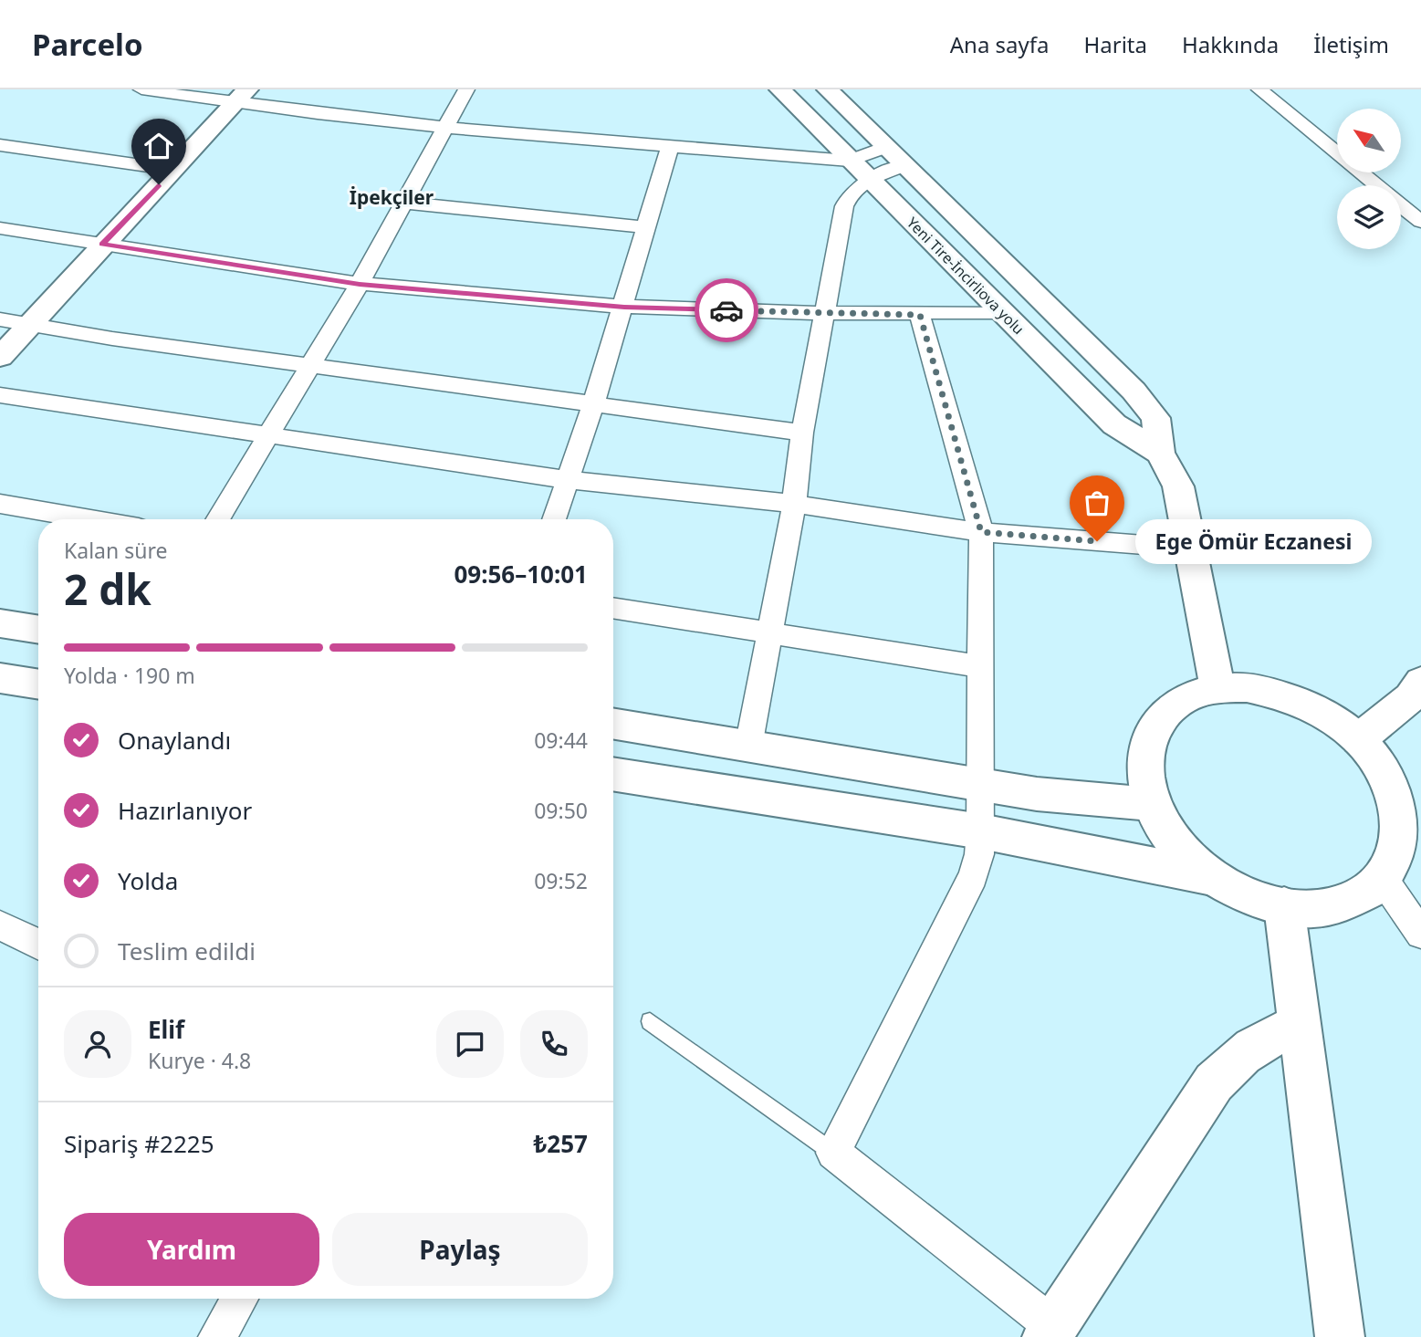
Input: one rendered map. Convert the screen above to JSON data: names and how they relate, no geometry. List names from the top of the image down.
{
  "streets": {
    "main road": ["Yeni Tire-İncirliova yolu"]
  },
  "districts": ["İpekçiler"],
  "places": ["Ege Ömür Eczanesi"],
  "north": "top left",
  "page": {
    "header": "Parcelo",
    "nav": [
      "Ana sayfa",
      "Harita",
      "Hakkında",
      "İletişim"
    ],
    "bubble": "Ege Ömür Eczanesi",
    "heading": ["2 dk", "Kalan süre", "09:56–10:01"],
    "panel": [
      "Elif",
      "Kurye · 4.8",
      "Sipariş #2225",
      "₺257"
    ],
    "bar": "Yolda · 190 m",
    "list": [
      ["Onaylandı", "09:44"],
      ["Hazırlanıyor", "09:50"],
      ["Yolda", "09:52"],
      "Teslim edildi"
    ],
    "buttons": ["Yardım", "Paylaş"]
  }
}
